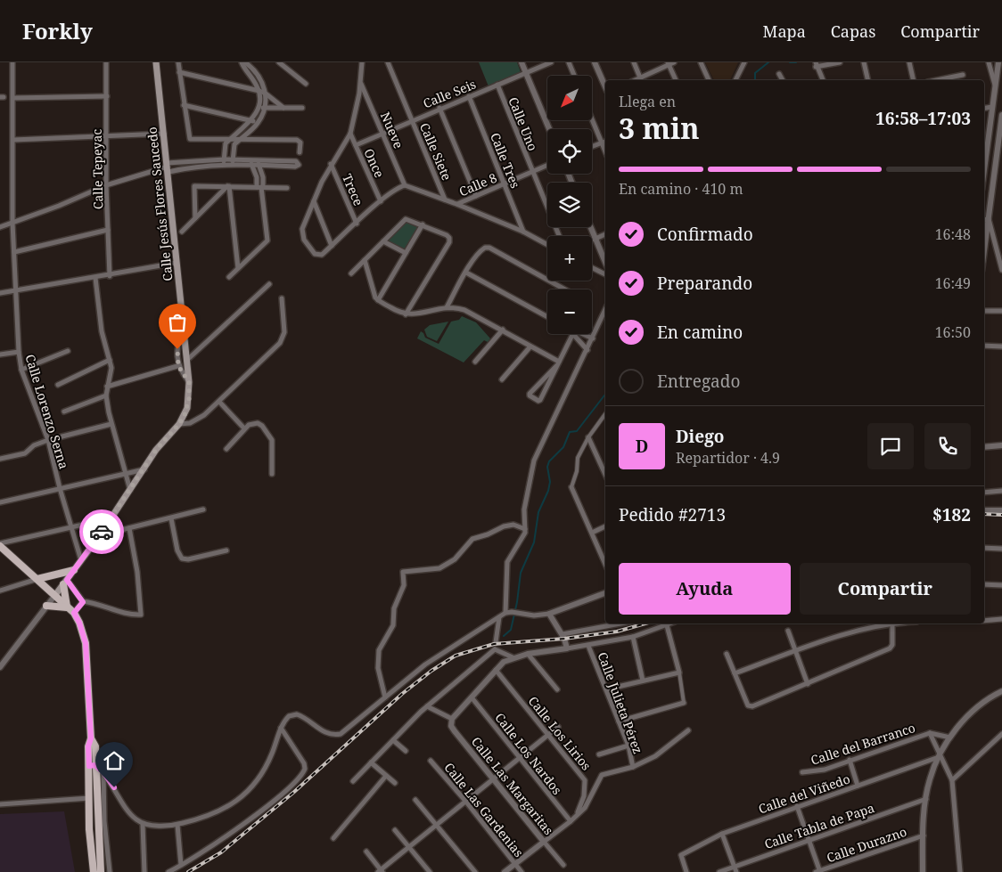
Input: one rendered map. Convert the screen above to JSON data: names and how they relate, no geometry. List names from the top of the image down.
{
  "streets": {
    "main road": ["Calle Jesús Flores Saucedo"],
    "street": [
      "Calle Seis",
      "Calle Uno",
      "Nueve",
      "Calle Siete",
      "Calle Tres",
      "Once",
      "Calle Tepeyac",
      "Calle 8",
      "Trece",
      "Calle Lorenzo Serna",
      "Calle Julieta Pérez",
      "Calle Los Lirios",
      "Calle del Barranco",
      "Calle Los Nardos",
      "Calle Las Margaritas",
      "Calle del Viñedo",
      "Calle Las Gardenias",
      "Calle Tabla de Papa",
      "Calle Durazno"
    ]
  },
  "crossings": [
    ["Calle Seis", "Calle Uno"],
    ["Calle Seis", "Nueve"],
    ["Calle Seis", "Calle Siete"],
    ["Calle Seis", "Calle Tres"],
    ["Calle Seis", "Once"],
    ["Calle Uno", "Calle 8"],
    ["Calle Tres", "Calle 8"],
    ["Calle Jesús Flores Saucedo", "Calle Lorenzo Serna"]
  ],
  "north": "bottom left",
  "page": {
    "header": "Forkly",
    "nav": ["Mapa", "Capas", "Compartir"],
    "map_buttons": ["+", "−"],
    "heading": ["3 min", "Llega en", "16:58–17:03"],
    "panel": [
      "Diego",
      "Repartidor · 4.9",
      "Pedido #2713",
      "$182"
    ],
    "bar": "En camino · 410 m",
    "list": [
      ["Confirmado", "16:48"],
      ["Preparando", "16:49"],
      ["En camino", "16:50"],
      "Entregado"
    ],
    "round": "D",
    "buttons": ["Ayuda", "Compartir"]
  }
}
